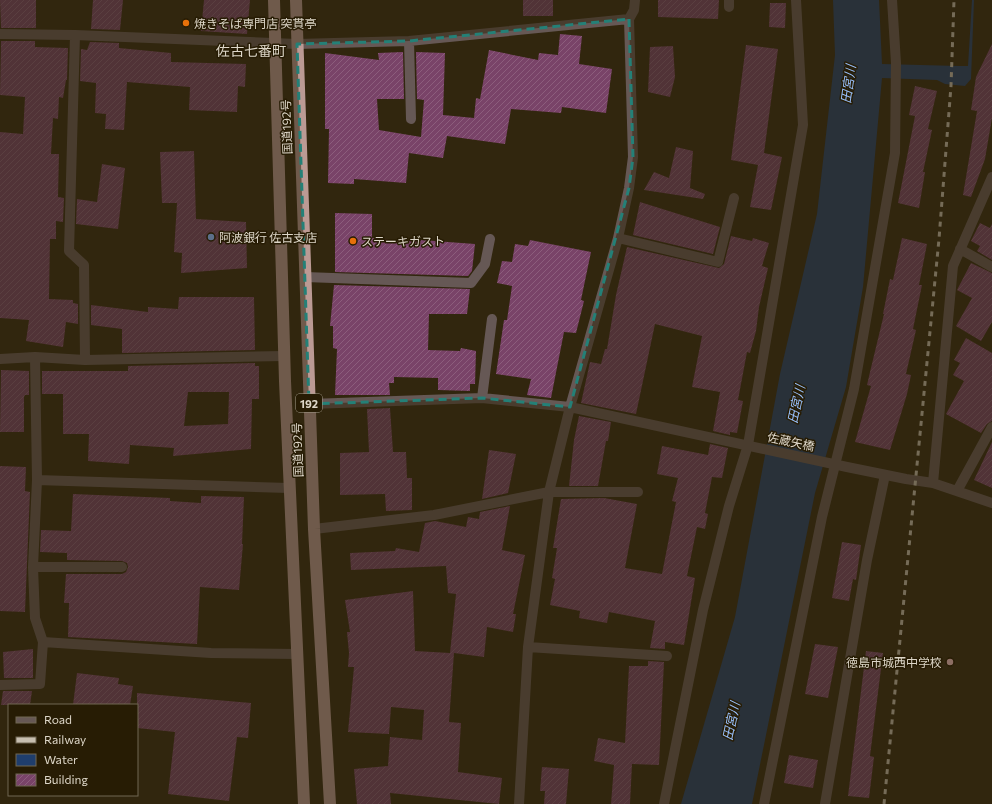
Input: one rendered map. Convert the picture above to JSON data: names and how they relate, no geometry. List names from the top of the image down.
{
  "streets": {
    "highway": ["国道192号", "192"],
    "street": ["佐蔵矢橋"]
  },
  "crossings": [
    ["国道192号", "佐蔵矢橋"]
  ],
  "districts": ["佐古七番町"],
  "water": ["田宮川"],
  "places": [
    "焼きそば専門店 突貫亭",
    "阿波銀行 佐古支店",
    "ステーキガスト",
    "徳島市城西中学校"
  ],
  "legend": [
    "Road",
    "Railway",
    "Water",
    "Building"
  ]
}
